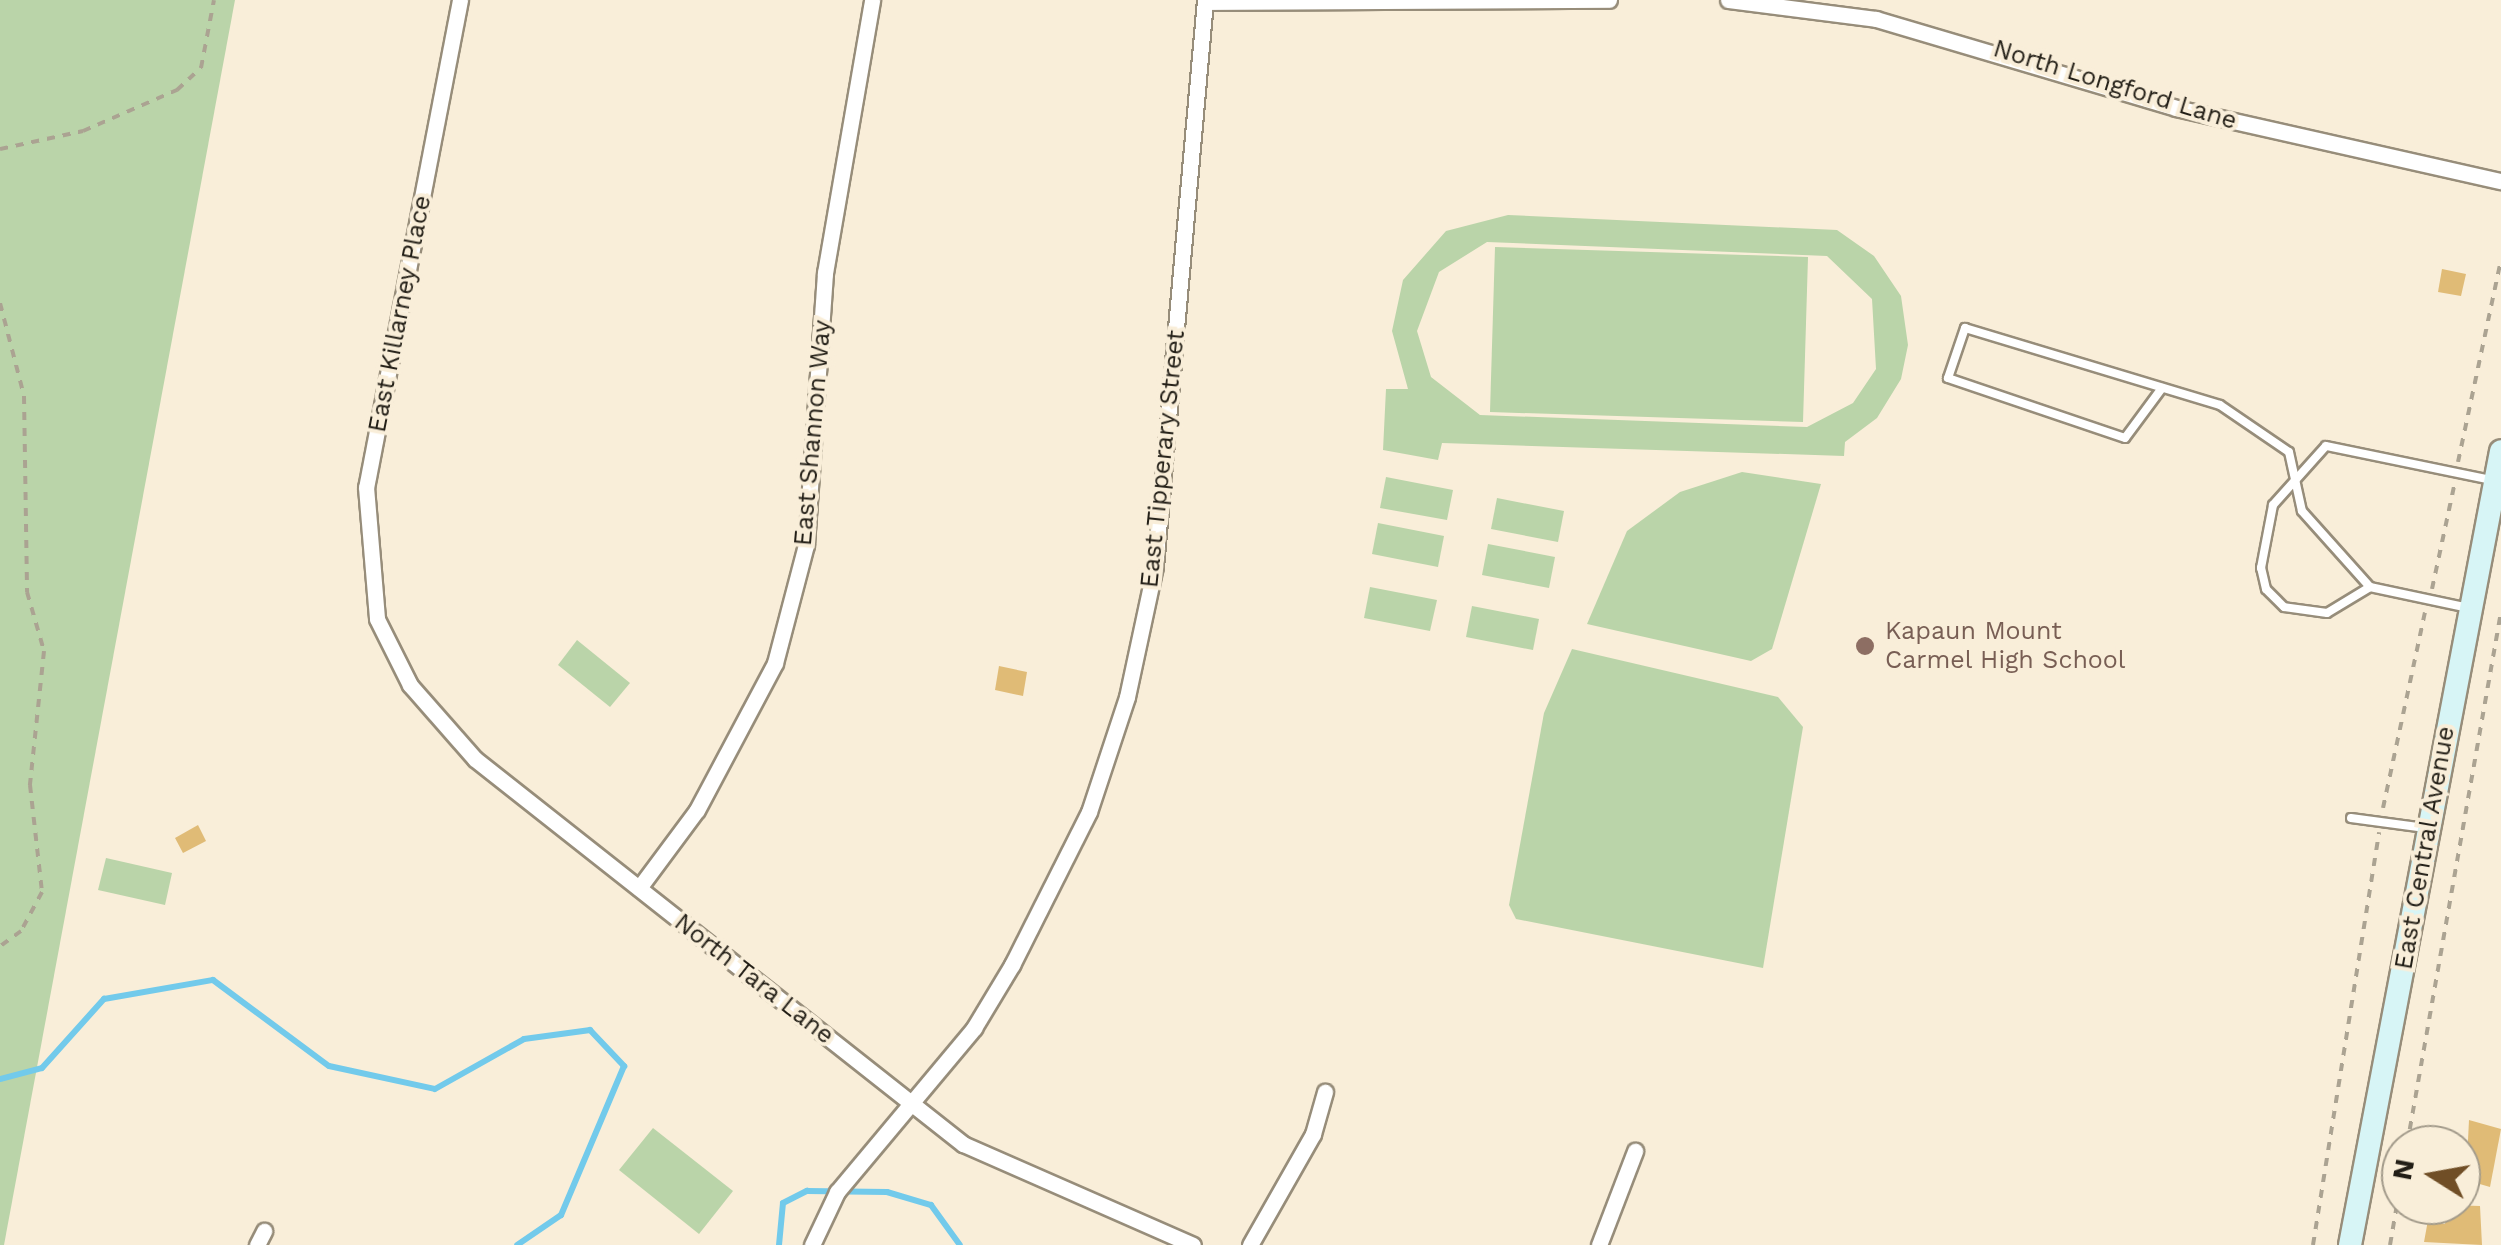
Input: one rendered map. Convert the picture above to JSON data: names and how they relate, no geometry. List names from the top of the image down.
{
  "streets": {
    "main road": ["East Central Avenue"],
    "street": [
      "North Longford Lane",
      "East Killarney Place",
      "East Shannon Way",
      "East Tipperary Street",
      "North Tara Lane"
    ]
  },
  "crossings": [
    ["East Killarney Place", "North Tara Lane"],
    ["East Shannon Way", "North Tara Lane"],
    ["East Tipperary Street", "North Tara Lane"]
  ],
  "places": ["Kapaun Mount Carmel High School"],
  "north": "left"
}
